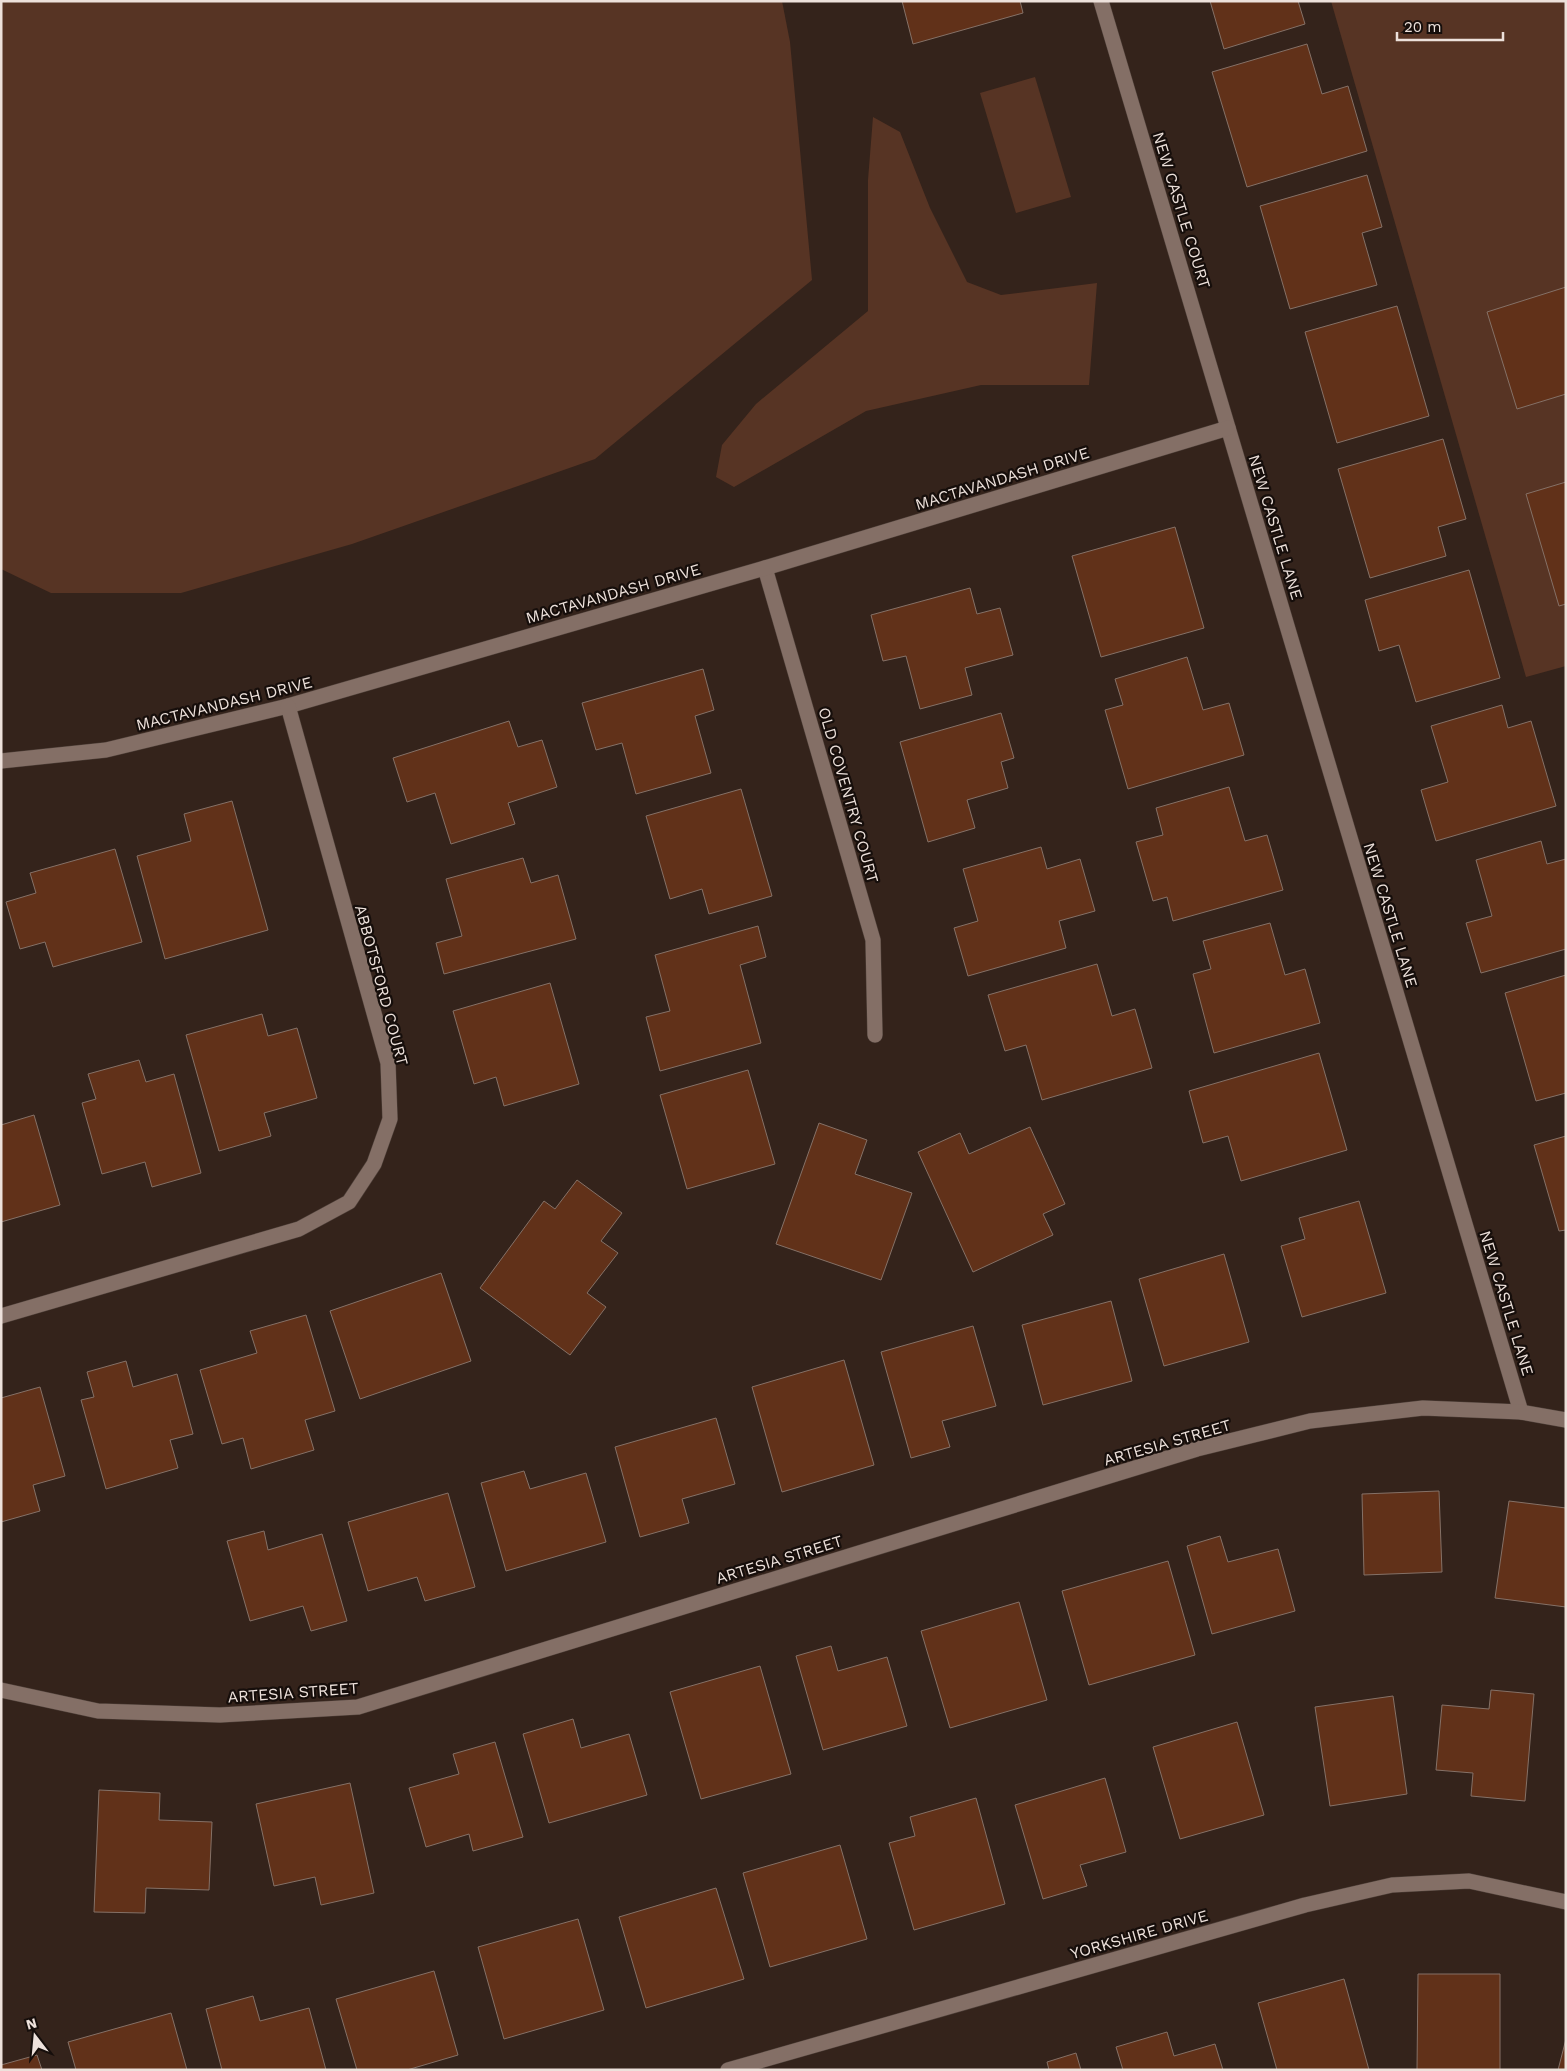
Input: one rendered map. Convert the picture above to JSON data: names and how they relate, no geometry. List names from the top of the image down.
{
  "streets": {
    "street": [
      "NEW CASTLE COURT",
      "MACTAVANDASH DRIVE",
      "NEW CASTLE LANE",
      "OLD COVENTRY COURT",
      "ABBOTSFORD COURT",
      "ARTESIA STREET",
      "YORKSHIRE DRIVE"
    ]
  },
  "crossings": [
    ["NEW CASTLE COURT", "MACTAVANDASH DRIVE"],
    ["NEW CASTLE COURT", "NEW CASTLE LANE"],
    ["MACTAVANDASH DRIVE", "NEW CASTLE LANE"],
    ["MACTAVANDASH DRIVE", "OLD COVENTRY COURT"],
    ["MACTAVANDASH DRIVE", "ABBOTSFORD COURT"],
    ["NEW CASTLE LANE", "ARTESIA STREET"]
  ],
  "scale_bar": "20 m",
  "north": "top"
}
